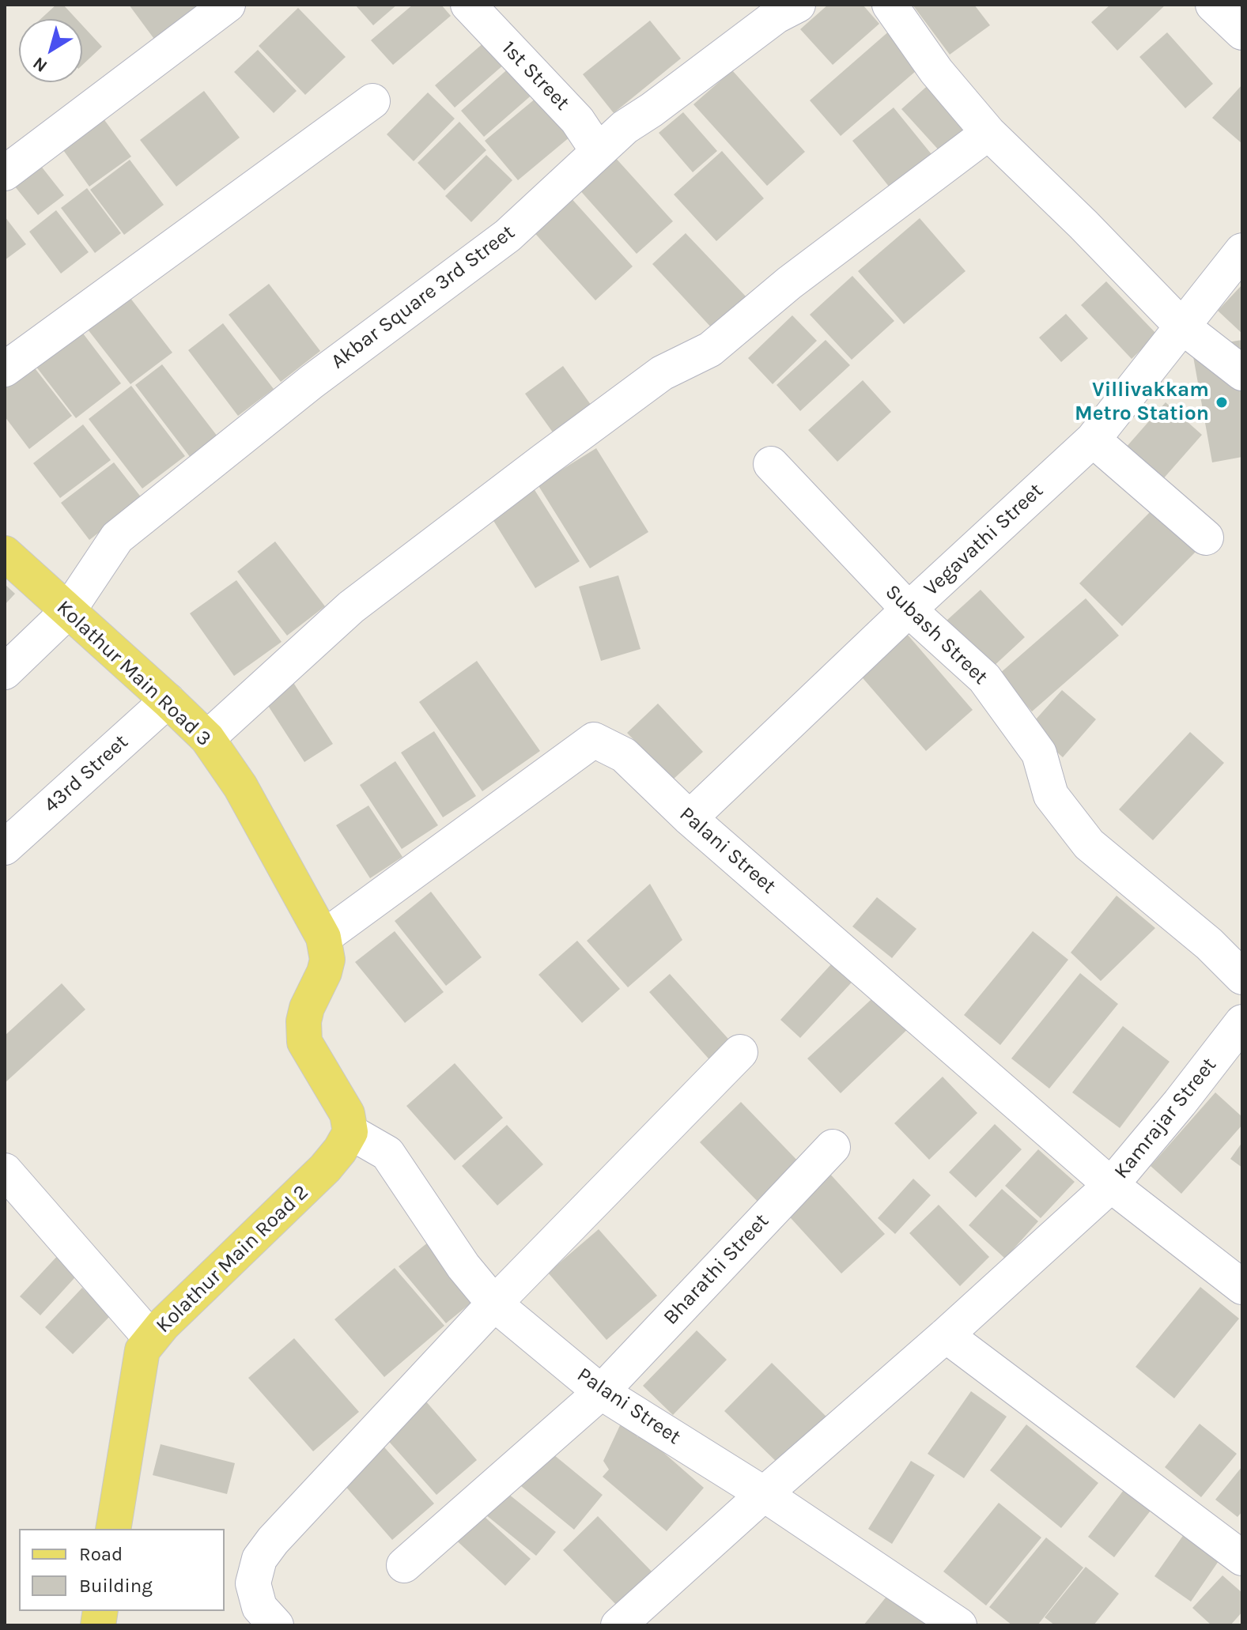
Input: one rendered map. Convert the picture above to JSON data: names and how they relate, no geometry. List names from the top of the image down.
{
  "streets": {
    "main road": ["Kolathur Main Road 3", "Kolathur Main Road 2"],
    "street": [
      "1st Street",
      "Akbar Square 3rd Street",
      "Vegavathi Street",
      "Subash Street",
      "43rd Street",
      "Palani Street",
      "Kamrajar Street",
      "Bharathi Street"
    ]
  },
  "crossings": [
    ["1st Street", "Akbar Square 3rd Street"],
    ["Akbar Square 3rd Street", "Kolathur Main Road 3"],
    ["Vegavathi Street", "Subash Street"],
    ["Vegavathi Street", "Palani Street"],
    ["Kolathur Main Road 3", "43rd Street"],
    ["Kolathur Main Road 3", "Palani Street"],
    ["Kolathur Main Road 3", "Kolathur Main Road 2"],
    ["Palani Street", "Kamrajar Street"],
    ["Palani Street", "Kolathur Main Road 2"],
    ["Palani Street", "Bharathi Street"]
  ],
  "places": ["Villivakkam Metro Station"],
  "legend": ["Road", "Building"],
  "north": "bottom left"
}
